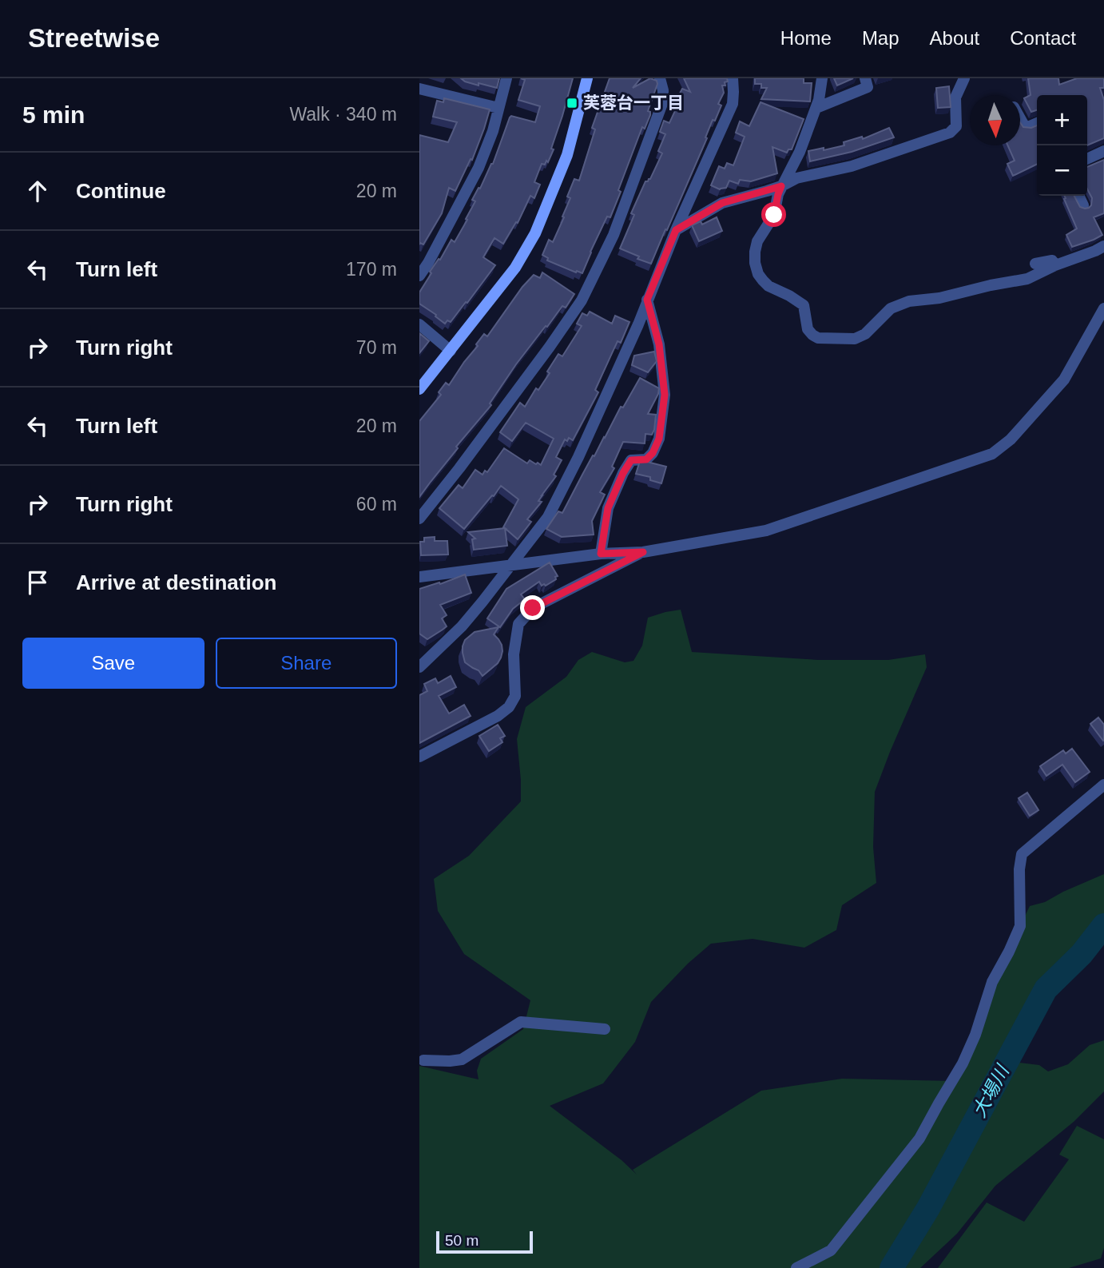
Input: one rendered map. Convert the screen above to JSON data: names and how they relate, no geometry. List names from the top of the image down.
{
  "water": ["大場川"],
  "places": {
    "transit": ["芙蓉台一丁目"]
  },
  "scale_bar": "50 m",
  "north": "bottom",
  "page": {
    "header": "Streetwise",
    "nav": [
      "Home",
      "Map",
      "About",
      "Contact"
    ],
    "heading": ["5 min", "Walk · 340 m"],
    "map_buttons": ["+", "−"],
    "list": [
      ["Continue", "20 m"],
      ["Turn left", "170 m"],
      ["Turn right", "70 m"],
      ["Turn left", "20 m"],
      ["Turn right", "60 m"],
      "Arrive at destination"
    ],
    "buttons": ["Save", "Share"],
    "scale": "50 m"
  }
}
